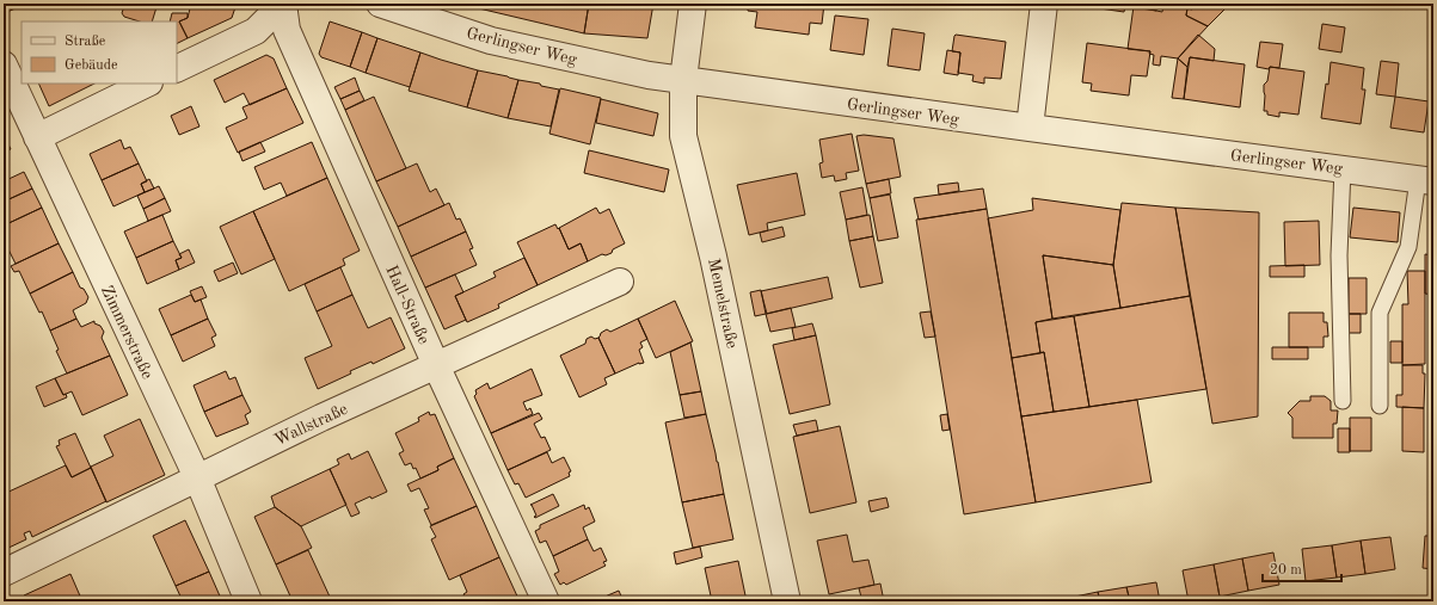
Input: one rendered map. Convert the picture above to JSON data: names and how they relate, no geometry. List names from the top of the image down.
{
  "streets": {
    "street": [
      "Gerlingser Weg",
      "Memelstraße",
      "Hall-Straße",
      "Zimmerstraße",
      "Wallstraße"
    ]
  },
  "crossings": [
    ["Gerlingser Weg", "Memelstraße"],
    ["Hall-Straße", "Wallstraße"],
    ["Zimmerstraße", "Wallstraße"]
  ],
  "legend": ["Straße", "Gebäude"],
  "scale_bar": "20 m"
}
